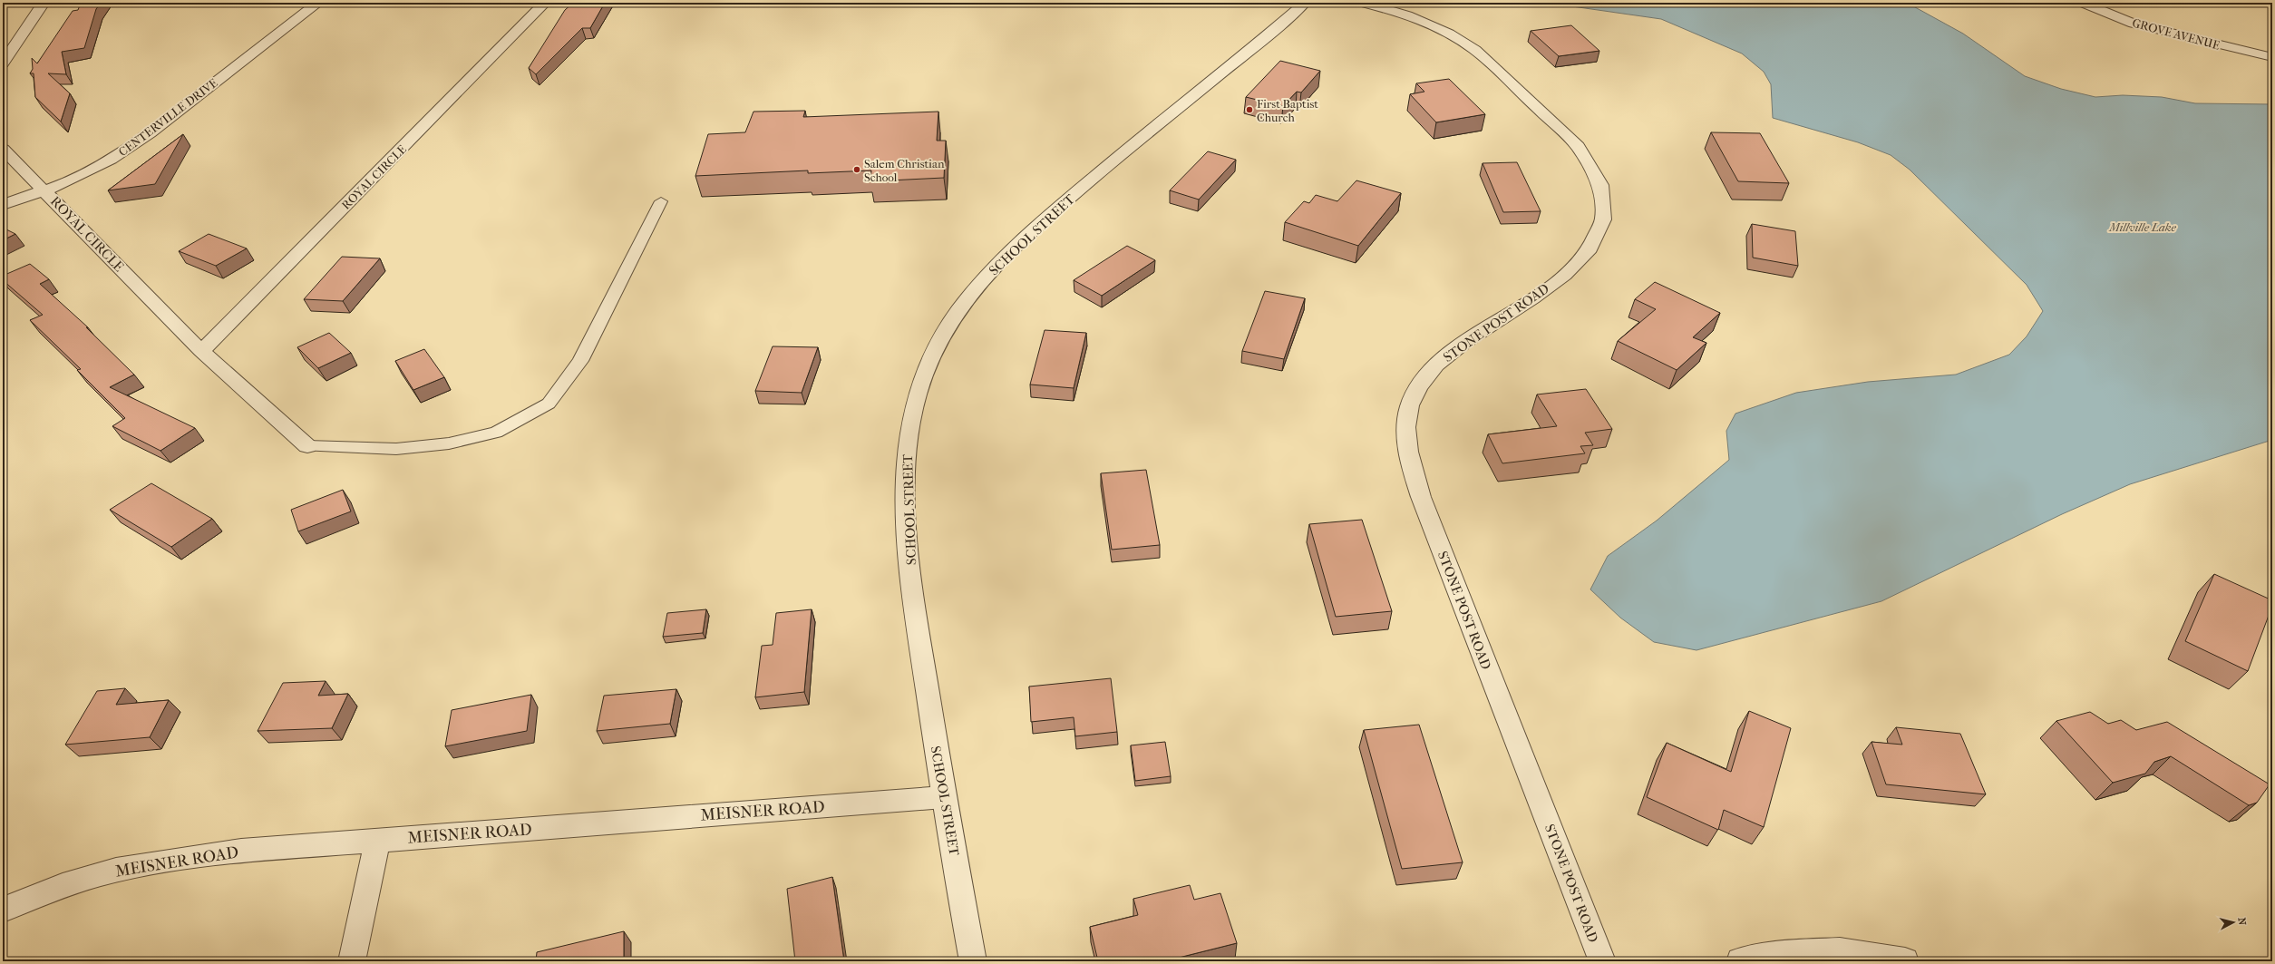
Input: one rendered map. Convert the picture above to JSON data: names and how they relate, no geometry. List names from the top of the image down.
{
  "streets": {
    "street": [
      "GROVE AVENUE",
      "CENTERVILLE DRIVE",
      "ROYAL CIRCLE",
      "SCHOOL STREET",
      "STONE POST ROAD",
      "MEISNER ROAD"
    ]
  },
  "crossings": [
    ["CENTERVILLE DRIVE", "ROYAL CIRCLE"],
    ["SCHOOL STREET", "MEISNER ROAD"]
  ],
  "water": ["Millville Lake"],
  "places": ["First Baptist Church", "Salem Christian School"],
  "north": "right"
}
